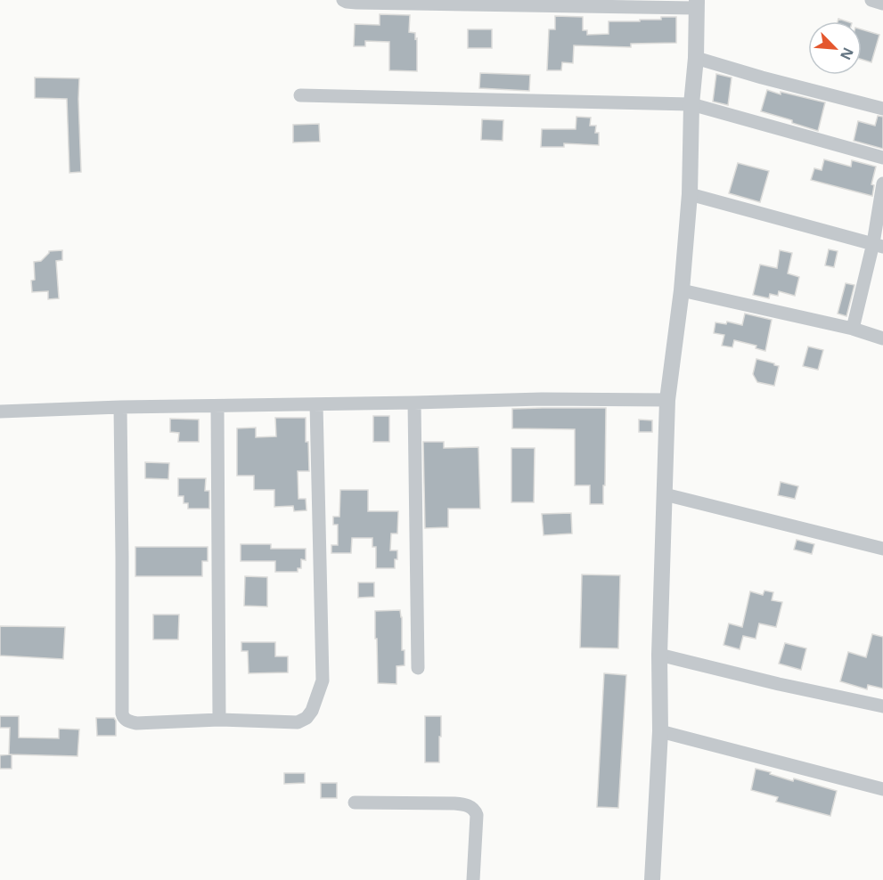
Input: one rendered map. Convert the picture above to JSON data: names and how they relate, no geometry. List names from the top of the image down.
{
  "north": "bottom right"
}
